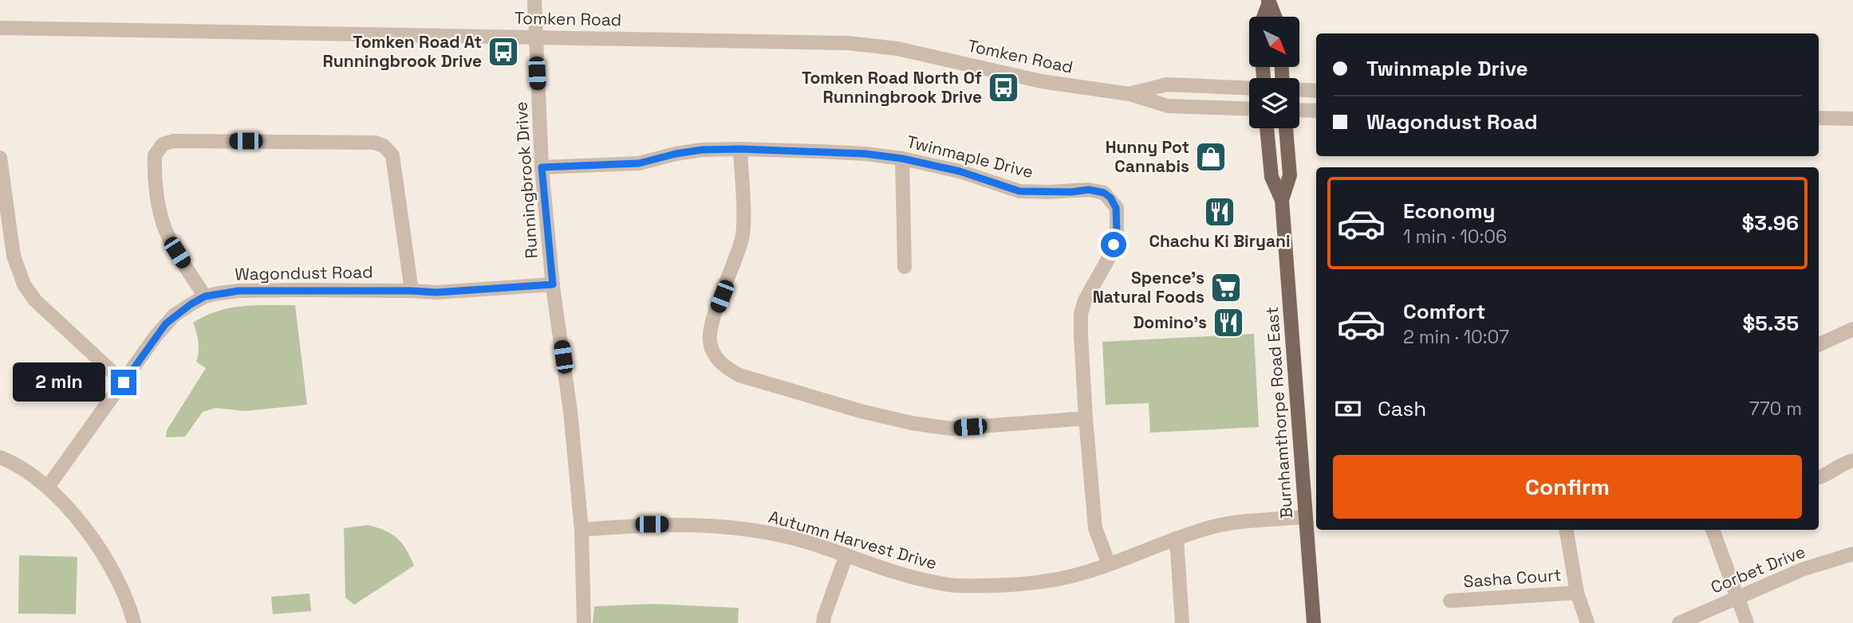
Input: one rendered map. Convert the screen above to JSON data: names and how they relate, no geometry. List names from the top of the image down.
{
  "streets": {
    "main road": ["Burnhamthorpe Road East"],
    "street": [
      "Tomken Road",
      "Twinmaple Drive",
      "Runningbrook Drive",
      "Wagondust Road",
      "Autumn Harvest Drive",
      "Corbet Drive",
      "Sasha Court"
    ]
  },
  "crossings": [
    ["Tomken Road", "Runningbrook Drive"],
    ["Twinmaple Drive", "Runningbrook Drive"],
    ["Twinmaple Drive", "Autumn Harvest Drive"],
    ["Runningbrook Drive", "Wagondust Road"],
    ["Runningbrook Drive", "Autumn Harvest Drive"],
    ["Burnhamthorpe Road East", "Autumn Harvest Drive"]
  ],
  "places": {
    "bus stop": ["Tomken Road At Runningbrook Drive", "Tomken Road North Of Runningbrook Drive"],
    "shop": ["Hunny Pot Cannabis"],
    "restaurant": ["Chachu Ki Biryani", "Domino's"],
    "supermarket": ["Spence's Natural Foods"]
  },
  "north": "bottom right",
  "page": {
    "banner": ["Twinmaple Drive", "Wagondust Road"],
    "list": [
      {
        "name": "Economy",
        "note": "1 min · 10:06",
        "value": "$3.96"
      },
      {
        "name": "Comfort",
        "note": "2 min · 10:07",
        "value": "$5.35"
      }
    ],
    "bubble": "2 min",
    "pay": ["Cash", "770 m"],
    "buttons": "Confirm"
  }
}
